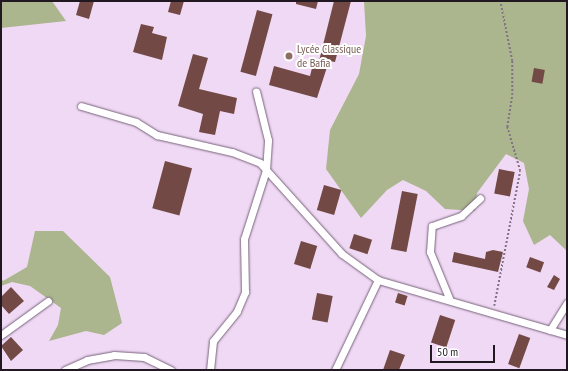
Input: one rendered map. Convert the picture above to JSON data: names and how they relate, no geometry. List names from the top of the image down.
{
  "places": ["Lycée Classique de Bafia"],
  "scale_bar": "50 m"
}
